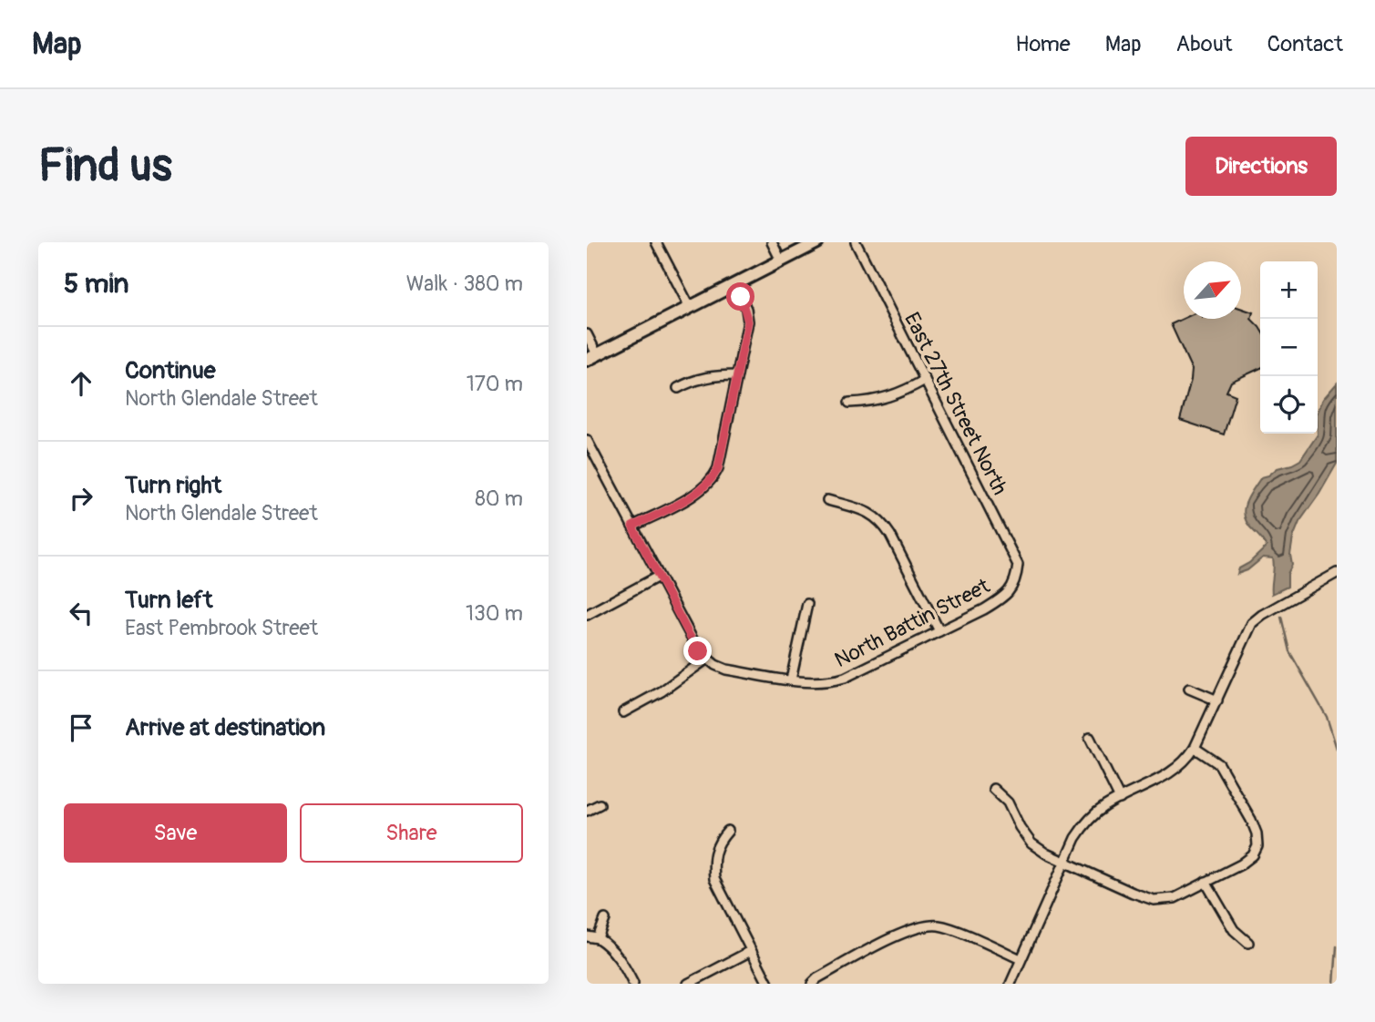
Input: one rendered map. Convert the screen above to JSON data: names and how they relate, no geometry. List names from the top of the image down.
{
  "streets": {
    "street": ["East 27th Street North", "North Battin Street"]
  },
  "crossings": [
    ["East 27th Street North", "North Battin Street"]
  ],
  "north": "top right",
  "page": {
    "header": "Map",
    "nav": [
      "Home",
      "Map",
      "About",
      "Contact"
    ],
    "buttons": [
      "Directions",
      ["Save", "Share"]
    ],
    "title": "Find us",
    "heading": ["5 min", "Walk · 380 m"],
    "map_buttons": ["+", "−"],
    "list": [
      ["Continue", "North Glendale Street", "170 m"],
      ["Turn right", "North Glendale Street", "80 m"],
      ["Turn left", "East Pembrook Street", "130 m"],
      "Arrive at destination"
    ]
  }
}
